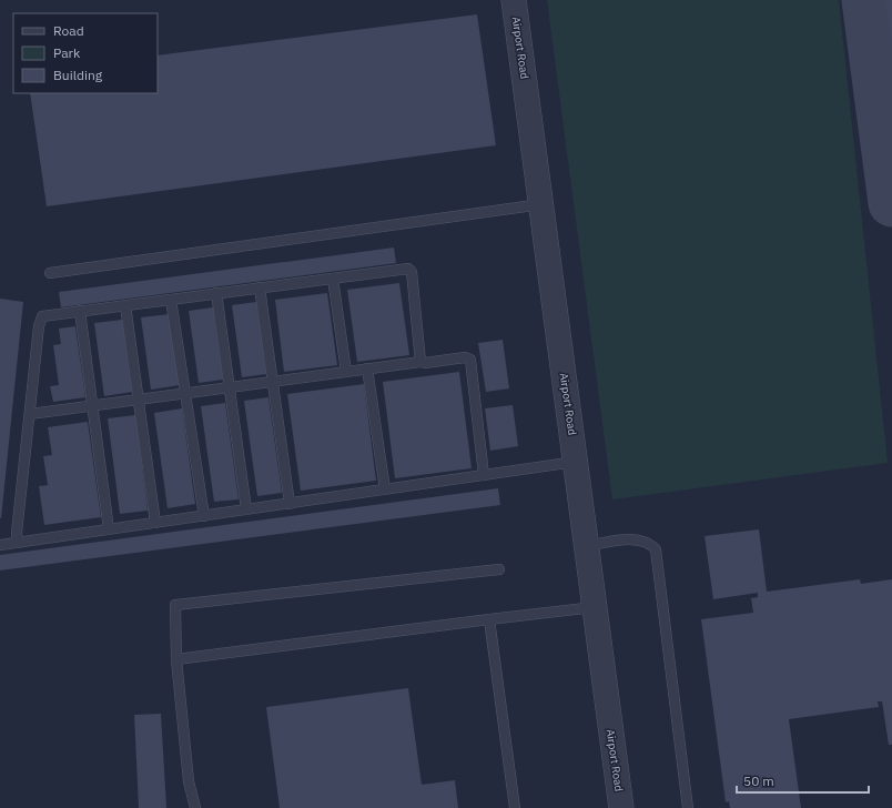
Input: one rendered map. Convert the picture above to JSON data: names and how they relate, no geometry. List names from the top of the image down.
{
  "streets": {
    "street": ["Airport Road"]
  },
  "legend": ["Road", "Park", "Building"],
  "scale_bar": "50 m"
}
